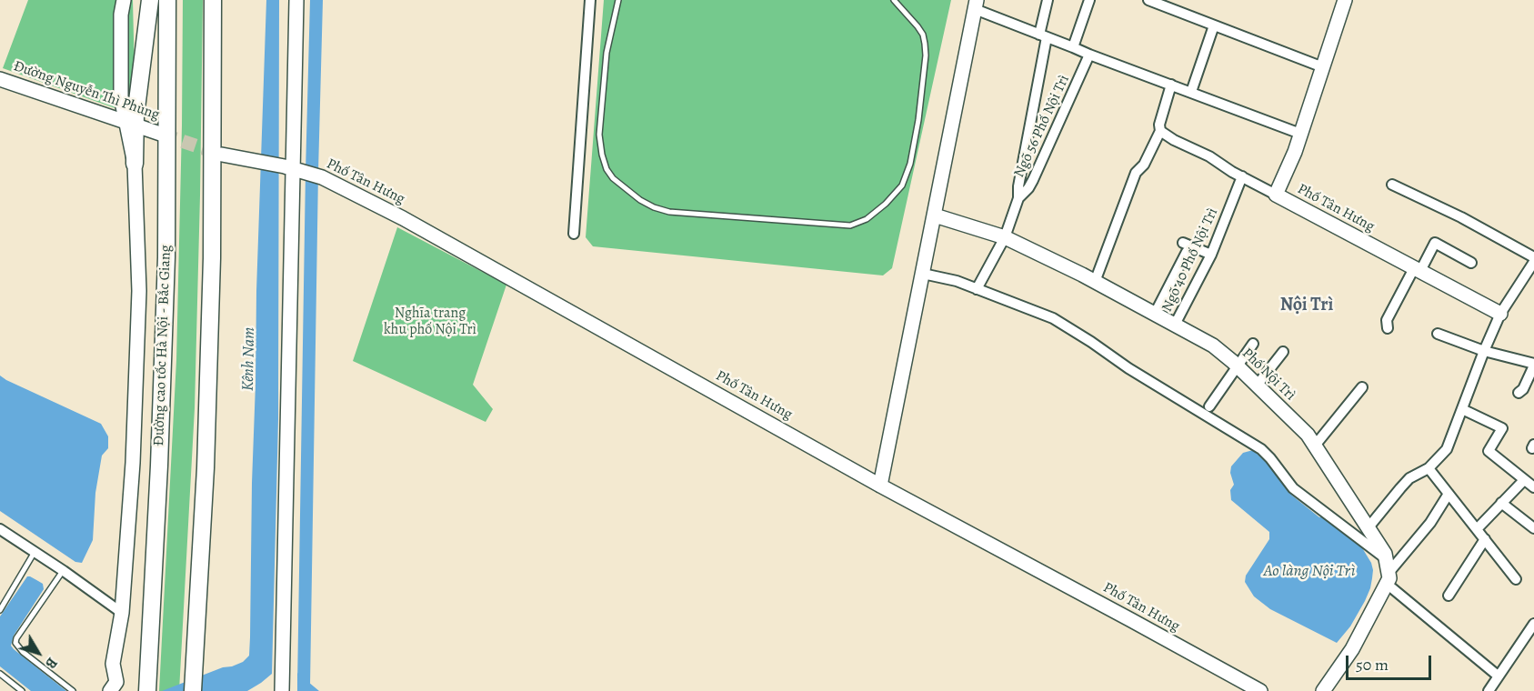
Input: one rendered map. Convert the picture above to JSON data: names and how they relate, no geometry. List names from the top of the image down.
{
  "streets": {
    "highway": ["Đường cao tốc Hà Nội - Bắc Giang"],
    "street": [
      "Đường Nguyễn Thì Phùng",
      "Ngõ 56 Phố Nội Trì",
      "Phố Tân Hưng",
      "Ngõ 40 Phố Nội Trì",
      "Phố Nội Trì"
    ]
  },
  "crossings": [
    ["Ngõ 56 Phố Nội Trì", "Phố Nội Trì"],
    ["Ngõ 40 Phố Nội Trì", "Phố Nội Trì"]
  ],
  "districts": ["Nội Trì"],
  "water": ["Kênh Nam", "Ao làng Nội Trì"],
  "parks": ["Nghĩa trang khu phố Nội Trì"],
  "scale_bar": "50 m",
  "north": "bottom right"
}
